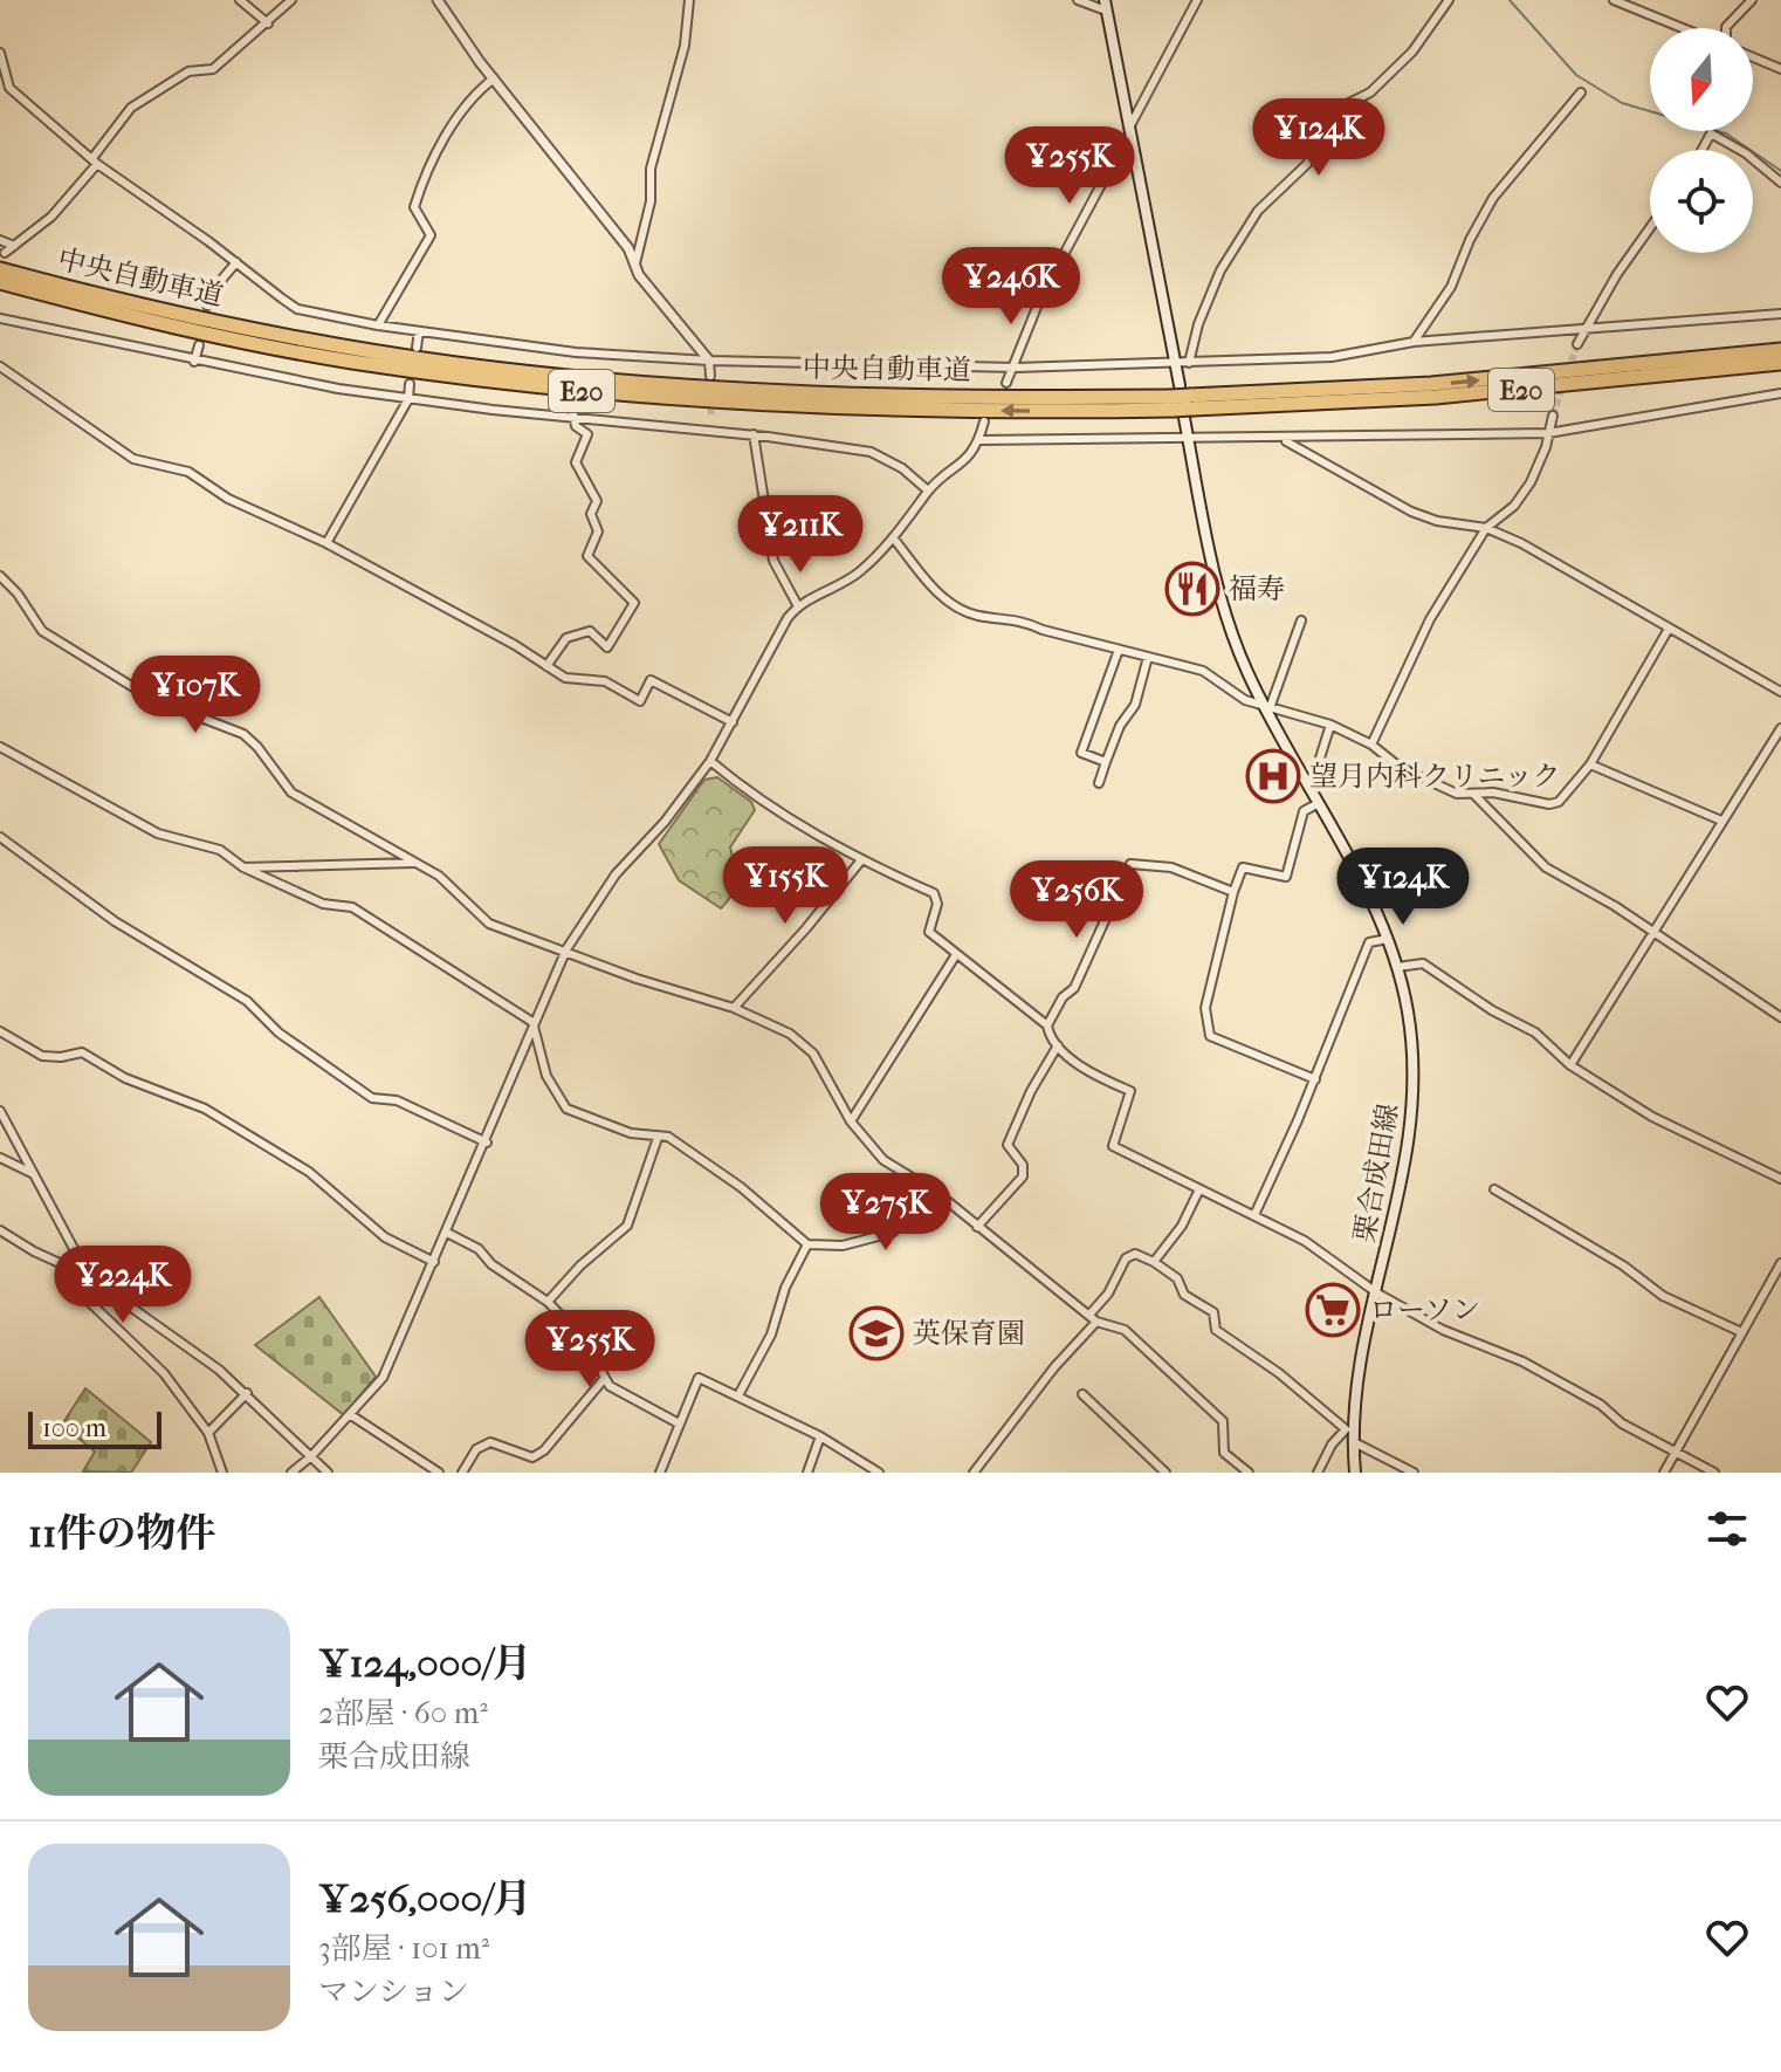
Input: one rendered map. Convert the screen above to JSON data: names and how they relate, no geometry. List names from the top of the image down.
{
  "streets": {
    "highway": ["中央自動車道", "E20"],
    "main road": ["栗合成田線"]
  },
  "crossings": [
    ["中央自動車道", "栗合成田線"]
  ],
  "places": {
    "restaurant": ["福寿"],
    "hospital": ["望月内科クリニック"],
    "supermarket": ["ローソン"],
    "school or university": ["英保育園"]
  },
  "scale_bar": "100 m",
  "north": "bottom",
  "page": {
    "price": [
      "¥124K",
      "¥255K",
      "¥246K",
      "¥211K",
      "¥107K",
      "¥155K",
      "¥124K",
      "¥256K",
      "¥275K",
      "¥224K",
      "¥255K"
    ],
    "scale": "100 m",
    "heading": "11件の物件",
    "list": [
      {
        "name": "¥124,000/月",
        "note": "2部屋 · 60 m² · 栗合成田線"
      },
      {
        "name": "¥256,000/月",
        "note": "3部屋 · 101 m² · マンション"
      }
    ]
  }
}
